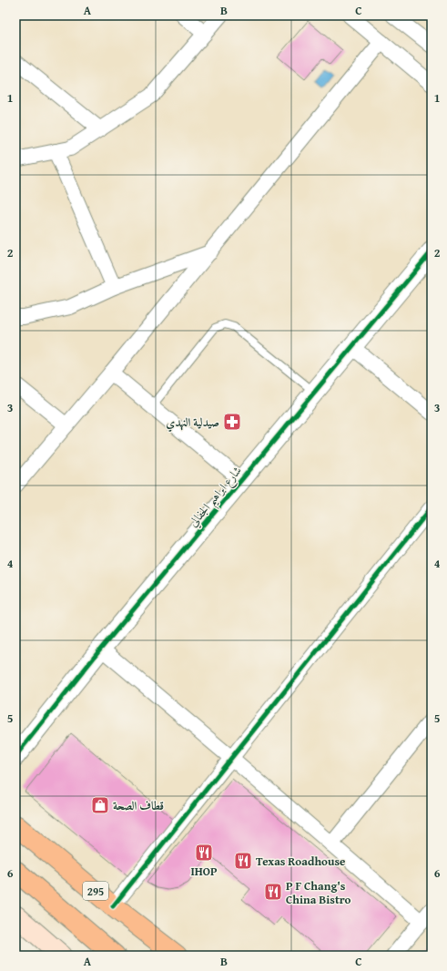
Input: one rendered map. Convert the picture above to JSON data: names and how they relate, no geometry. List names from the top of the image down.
{
  "streets": {
    "main road": ["295"],
    "street": ["شارع ابراهيم الجفالي"]
  },
  "places": {
    "pharmacy": ["صيدلية النهدي"],
    "shop": ["قطاف الصحة"],
    "restaurant": ["IHOP", "Texas Roadhouse", "P F Chang's China Bistro"]
  },
  "grid": {
    "columns": ["A", "B", "C"],
    "rows": [
      "1",
      "2",
      "3",
      "4",
      "5",
      "6"
    ]
  }
}
